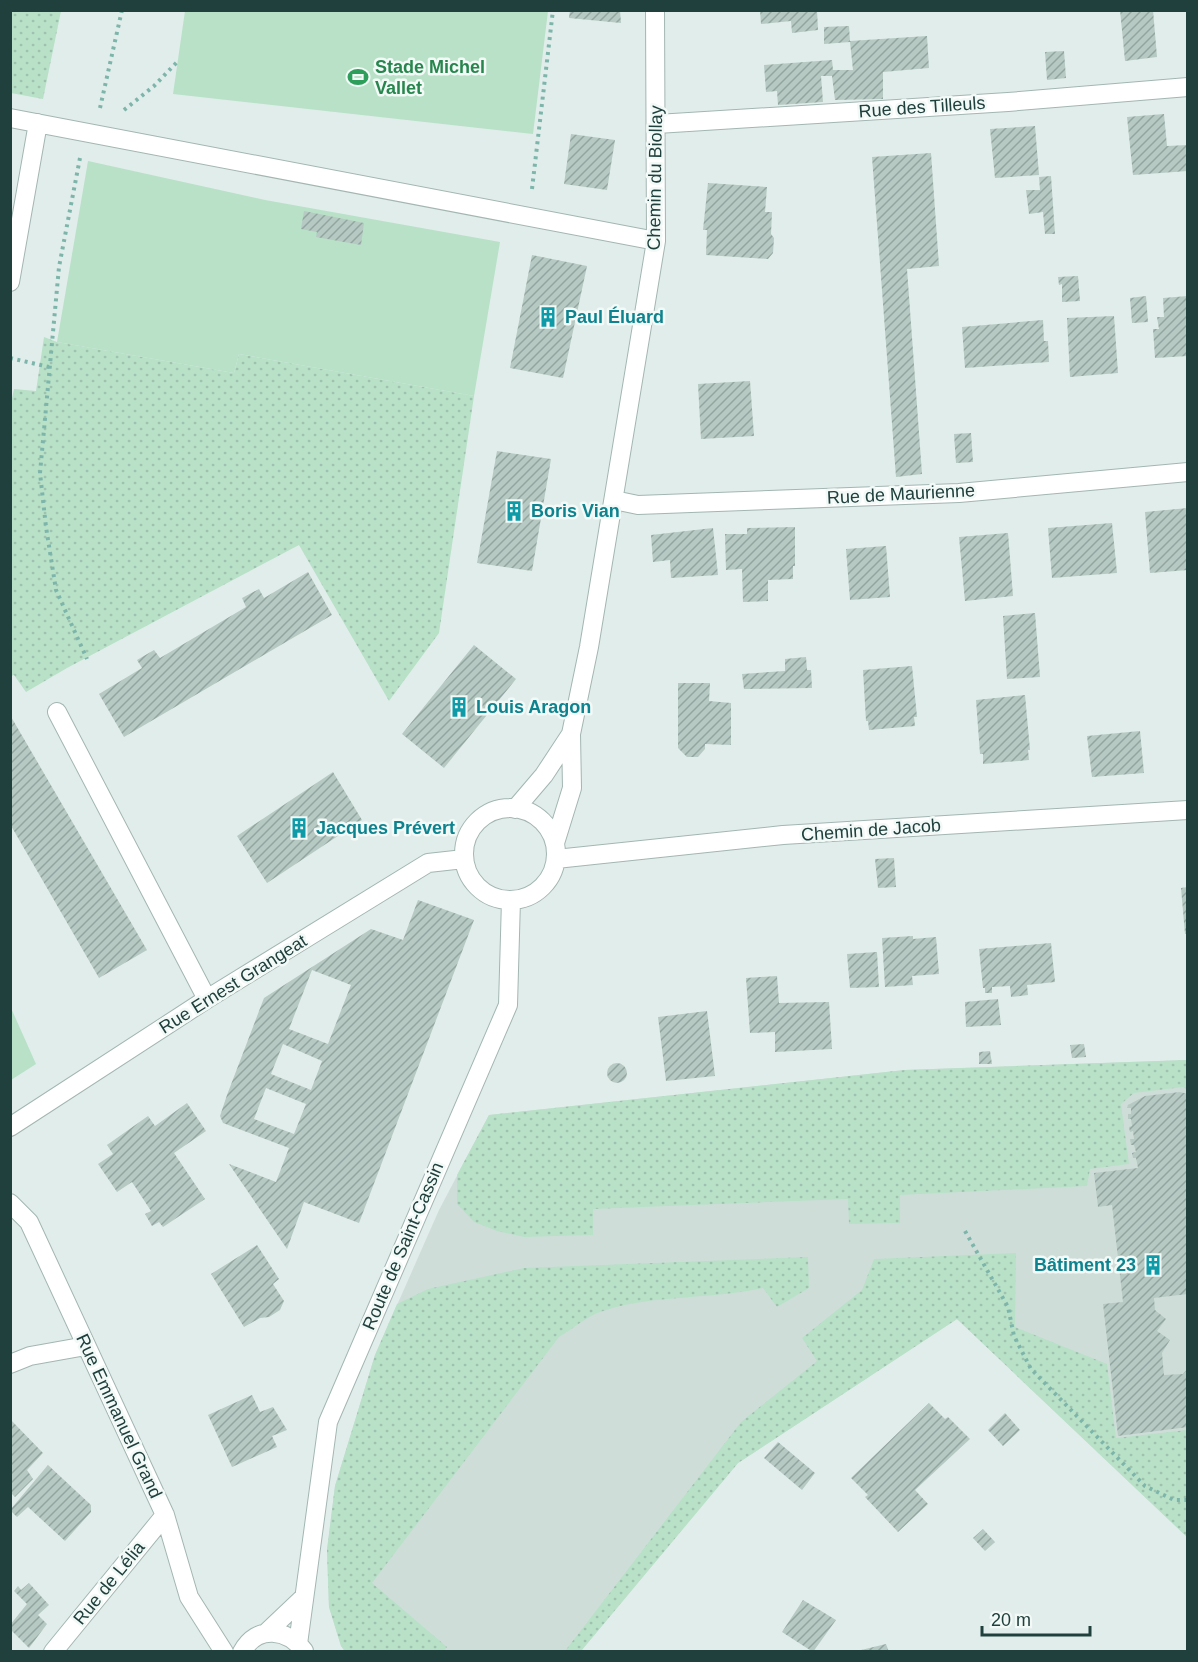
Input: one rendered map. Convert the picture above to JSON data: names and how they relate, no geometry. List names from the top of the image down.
{
  "streets": {
    "street": [
      "Rue des Tilleuls",
      "Chemin du Biollay",
      "Rue de Maurienne",
      "Chemin de Jacob",
      "Rue Ernest Grangeat",
      "Route de Saint-Cassin",
      "Rue Emmanuel Grand",
      "Rue de Lélia"
    ]
  },
  "crossings": [
    ["Rue des Tilleuls", "Chemin du Biollay"],
    ["Chemin du Biollay", "Rue de Maurienne"],
    ["Chemin du Biollay", "Chemin de Jacob"],
    ["Chemin du Biollay", "Rue Ernest Grangeat"],
    ["Chemin du Biollay", "Route de Saint-Cassin"],
    ["Chemin de Jacob", "Rue Ernest Grangeat"],
    ["Chemin de Jacob", "Route de Saint-Cassin"],
    ["Rue Ernest Grangeat", "Route de Saint-Cassin"],
    ["Rue Emmanuel Grand", "Rue de Lélia"]
  ],
  "places": {
    "sports": ["Stade Michel Vallet"],
    "building": [
      "Paul Éluard",
      "Boris Vian",
      "Louis Aragon",
      "Jacques Prévert",
      "Bâtiment 23"
    ]
  },
  "scale_bar": "20 m"
}
